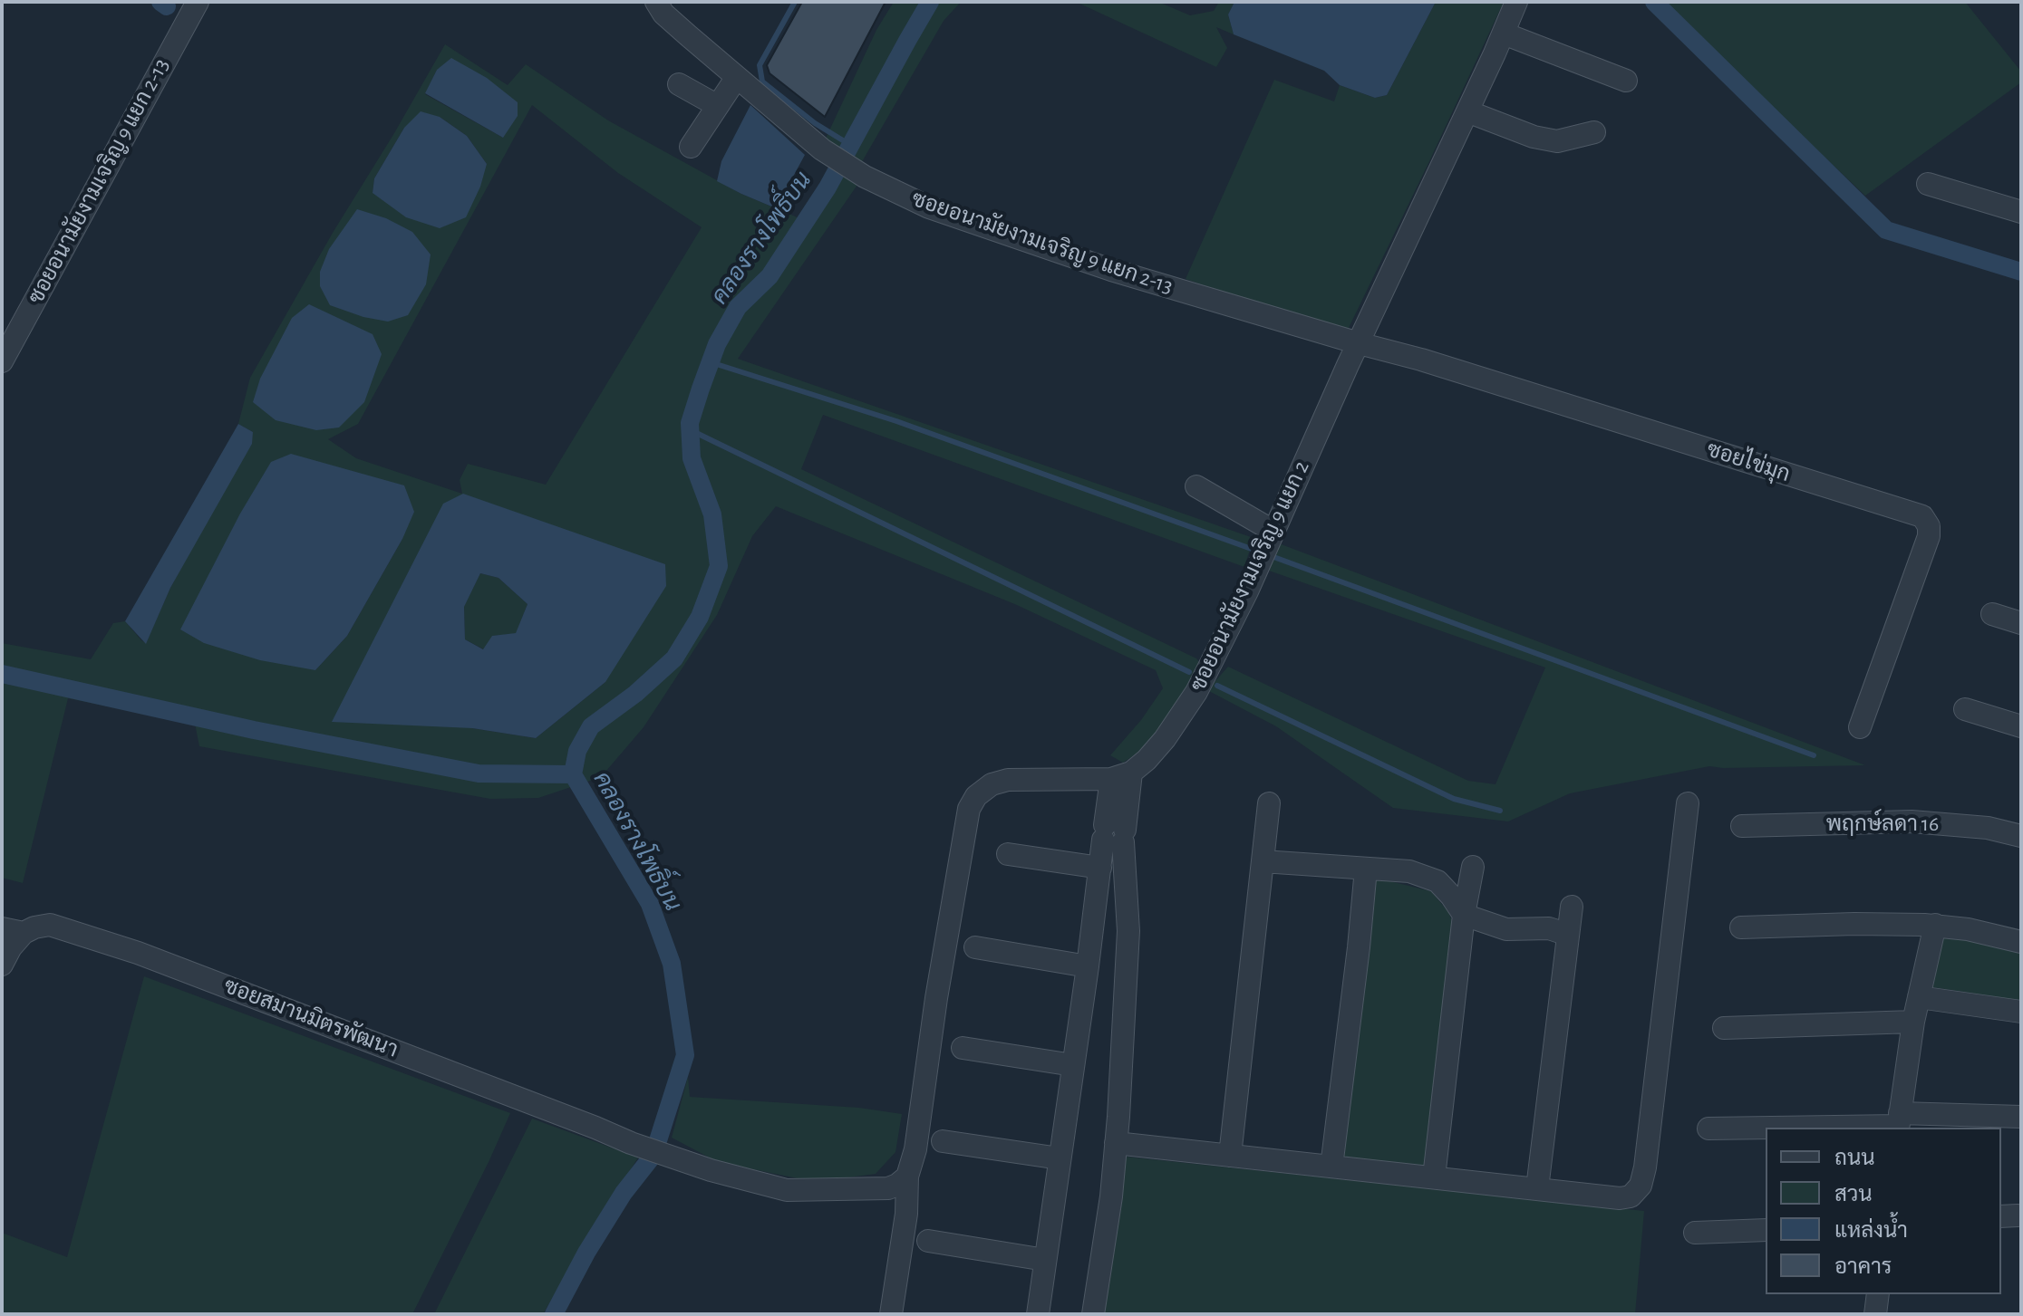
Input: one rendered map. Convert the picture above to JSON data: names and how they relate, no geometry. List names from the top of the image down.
{
  "streets": {
    "street": [
      "ซอยอนามัยงามเจริญ 9 แยก 2-13",
      "ซอยไข่มุก",
      "ซอยอนามัยงามเจริญ 9 แยก 2",
      "พฤกษ์ลดา 16",
      "ซอยสมานมิตรพัฒนา"
    ]
  },
  "crossings": [
    ["ซอยอนามัยงามเจริญ 9 แยก 2-13", "ซอยไข่มุก"],
    ["ซอยอนามัยงามเจริญ 9 แยก 2-13", "ซอยอนามัยงามเจริญ 9 แยก 2"],
    ["ซอยไข่มุก", "ซอยอนามัยงามเจริญ 9 แยก 2"]
  ],
  "water": ["คลองรางโพธิ์บน"],
  "legend": [
    "ถนน",
    "สวน",
    "แหล่งน้ำ",
    "อาคาร"
  ]
}
